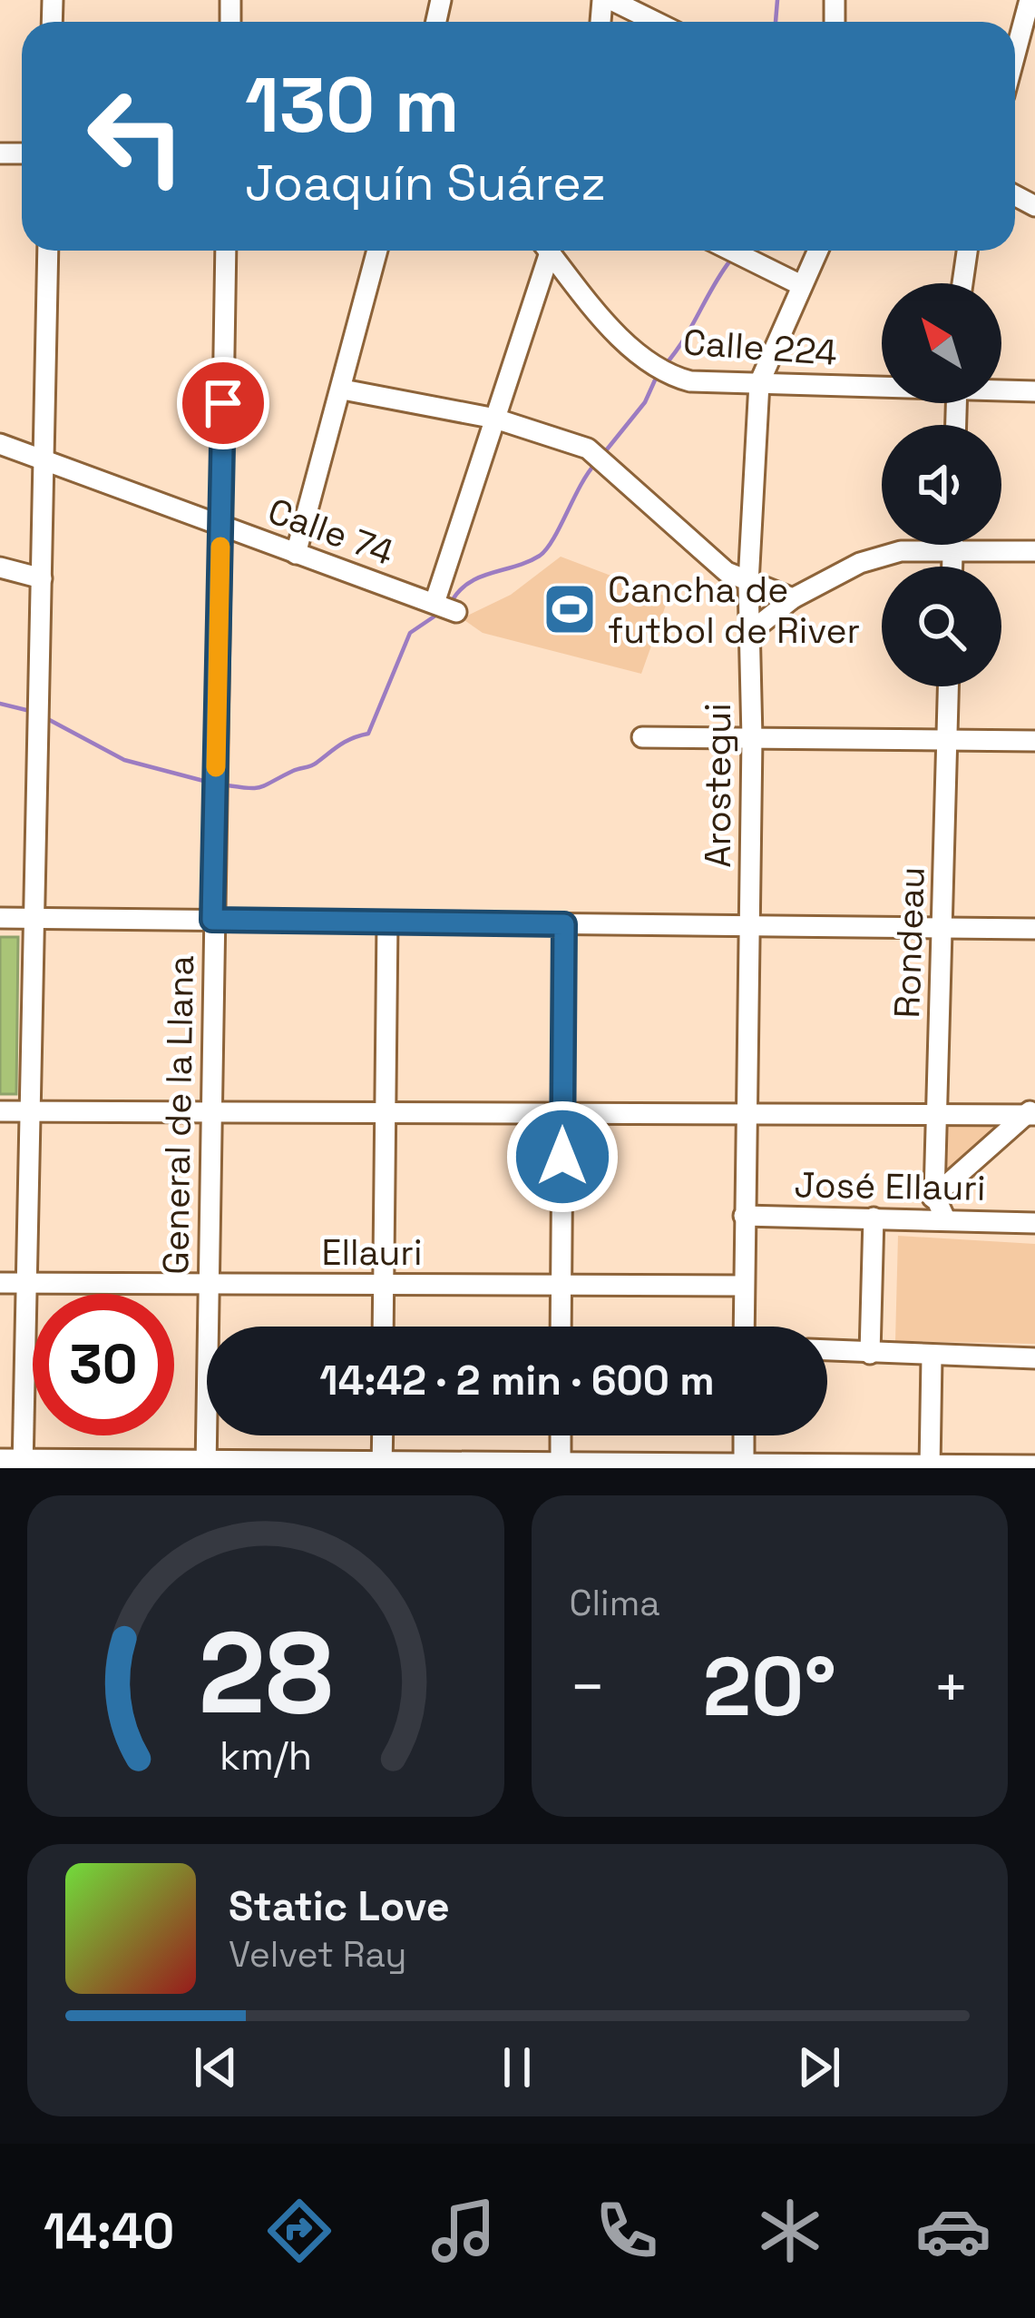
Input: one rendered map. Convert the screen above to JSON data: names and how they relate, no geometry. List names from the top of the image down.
{
  "streets": {
    "street": [
      "Calle 224",
      "Calle 74",
      "Arostegui",
      "Rondeau",
      "General de la Llana",
      "José Ellauri",
      "Ellauri"
    ]
  },
  "crossings": [
    ["Calle 224", "Arostegui"],
    ["Calle 74", "General de la Llana"],
    ["Arostegui", "José Ellauri"],
    ["Arostegui", "Ellauri"],
    ["Rondeau", "José Ellauri"],
    ["General de la Llana", "Ellauri"]
  ],
  "places": {
    "sports": ["Cancha de futbol de River"]
  },
  "north": "top left",
  "page": {
    "turn": ["130 m", "Joaquín Suárez"],
    "limit": "30",
    "trip": "14:42 · 2 min · 600 m",
    "tile": "Clima",
    "heat": ["−", "20°", "+"],
    "song": ["Static Love", "Velvet Ray"],
    "tabs": "14:40",
    "gauge": ["28", "km/h"]
  }
}
